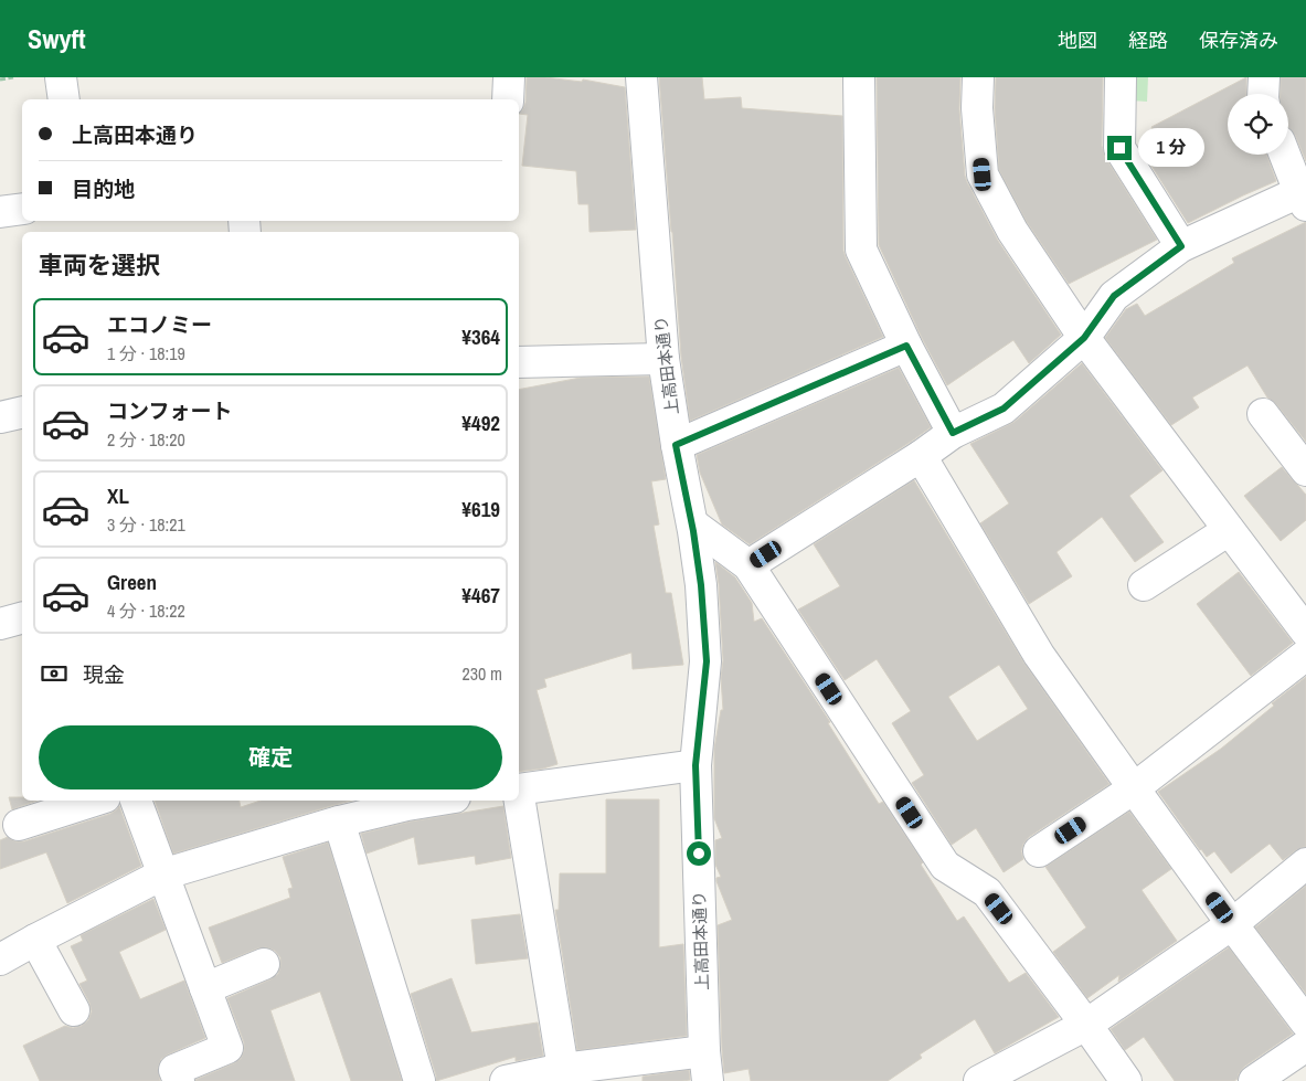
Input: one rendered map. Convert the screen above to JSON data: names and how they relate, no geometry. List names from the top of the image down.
{
  "streets": {
    "street": ["上高田本通り"]
  },
  "page": {
    "header": "Swyft",
    "nav": ["地図", "経路", "保存済み"],
    "banner": ["上高田本通り", "目的地"],
    "bubble": "1 分",
    "heading": "車両を選択",
    "list": [
      {
        "name": "エコノミー",
        "note": "1 分 · 18:19",
        "value": "¥364"
      },
      {
        "name": "コンフォート",
        "note": "2 分 · 18:20",
        "value": "¥492"
      },
      {
        "name": "XL",
        "note": "3 分 · 18:21",
        "value": "¥619"
      },
      {
        "name": "Green",
        "note": "4 分 · 18:22",
        "value": "¥467"
      }
    ],
    "pay": ["現金", "230 m"],
    "buttons": "確定"
  }
}
